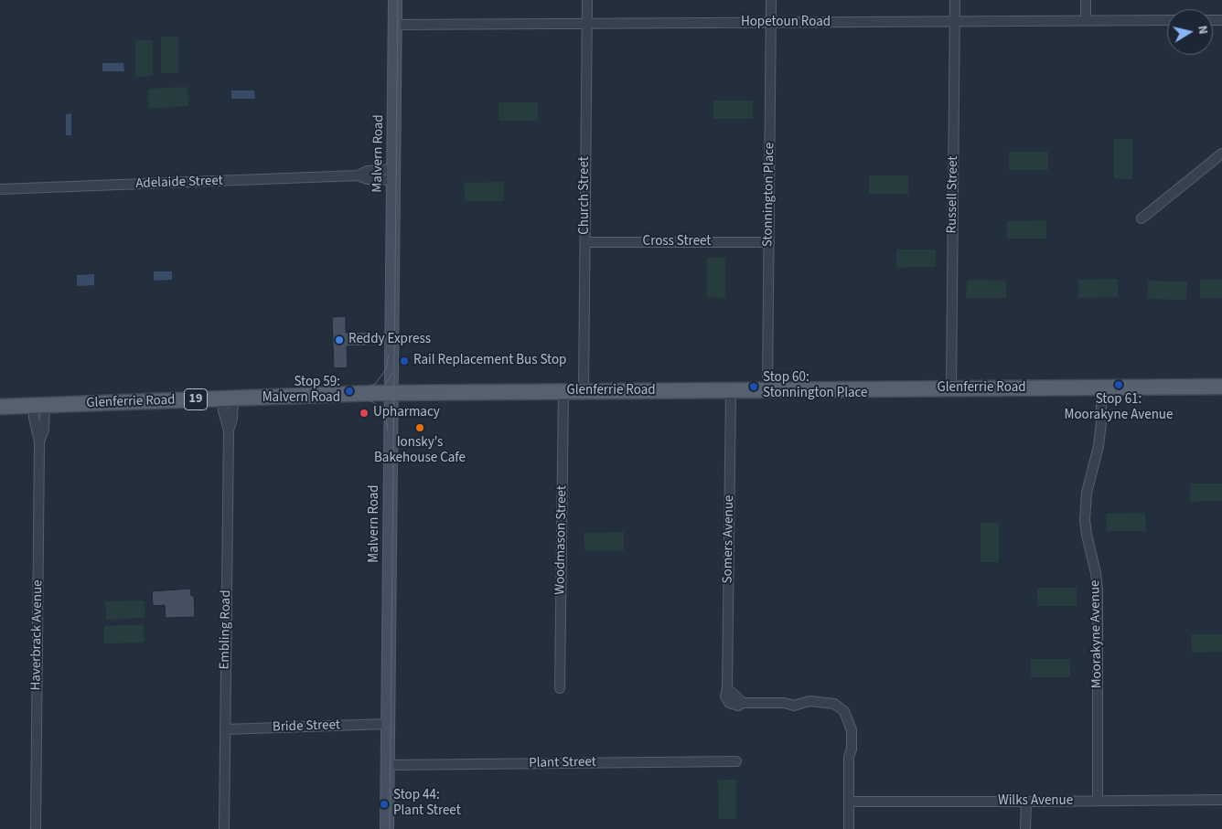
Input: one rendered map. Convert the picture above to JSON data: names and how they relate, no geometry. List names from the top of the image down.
{
  "streets": {
    "main road": ["Malvern Road", "Glenferrie Road", "19"],
    "street": [
      "Hopetoun Road",
      "Adelaide Street",
      "Stonnington Place",
      "Russell Street",
      "Church Street",
      "Cross Street",
      "Somers Avenue",
      "Woodmason Street",
      "Embling Road",
      "Moorakyne Avenue",
      "Haverbrack Avenue",
      "Bride Street",
      "Plant Street",
      "Wilks Avenue"
    ]
  },
  "crossings": [
    ["Hopetoun Road", "Malvern Road"],
    ["Hopetoun Road", "Stonnington Place"],
    ["Hopetoun Road", "Russell Street"],
    ["Hopetoun Road", "Church Street"],
    ["Malvern Road", "Adelaide Street"],
    ["Malvern Road", "Glenferrie Road"],
    ["Malvern Road", "Bride Street"],
    ["Malvern Road", "Plant Street"],
    ["Stonnington Place", "Cross Street"],
    ["Stonnington Place", "Glenferrie Road"],
    ["Russell Street", "Glenferrie Road"],
    ["Church Street", "Cross Street"],
    ["Church Street", "Glenferrie Road"],
    ["Glenferrie Road", "Somers Avenue"],
    ["Glenferrie Road", "Woodmason Street"],
    ["Glenferrie Road", "Embling Road"],
    ["Glenferrie Road", "Moorakyne Avenue"],
    ["Glenferrie Road", "Haverbrack Avenue"],
    ["Somers Avenue", "Wilks Avenue"],
    ["Embling Road", "Bride Street"],
    ["Moorakyne Avenue", "Wilks Avenue"]
  ],
  "places": [
    "Reddy Express",
    "Rail Replacement Bus Stop",
    "Stop 61: Moorakyne Avenue",
    "Stop 60: Stonnington Place",
    "Stop 59: Malvern Road",
    "Upharmacy",
    "Ionsky's Bakehouse Cafe",
    "Stop 44: Plant Street"
  ],
  "north": "right"
}
